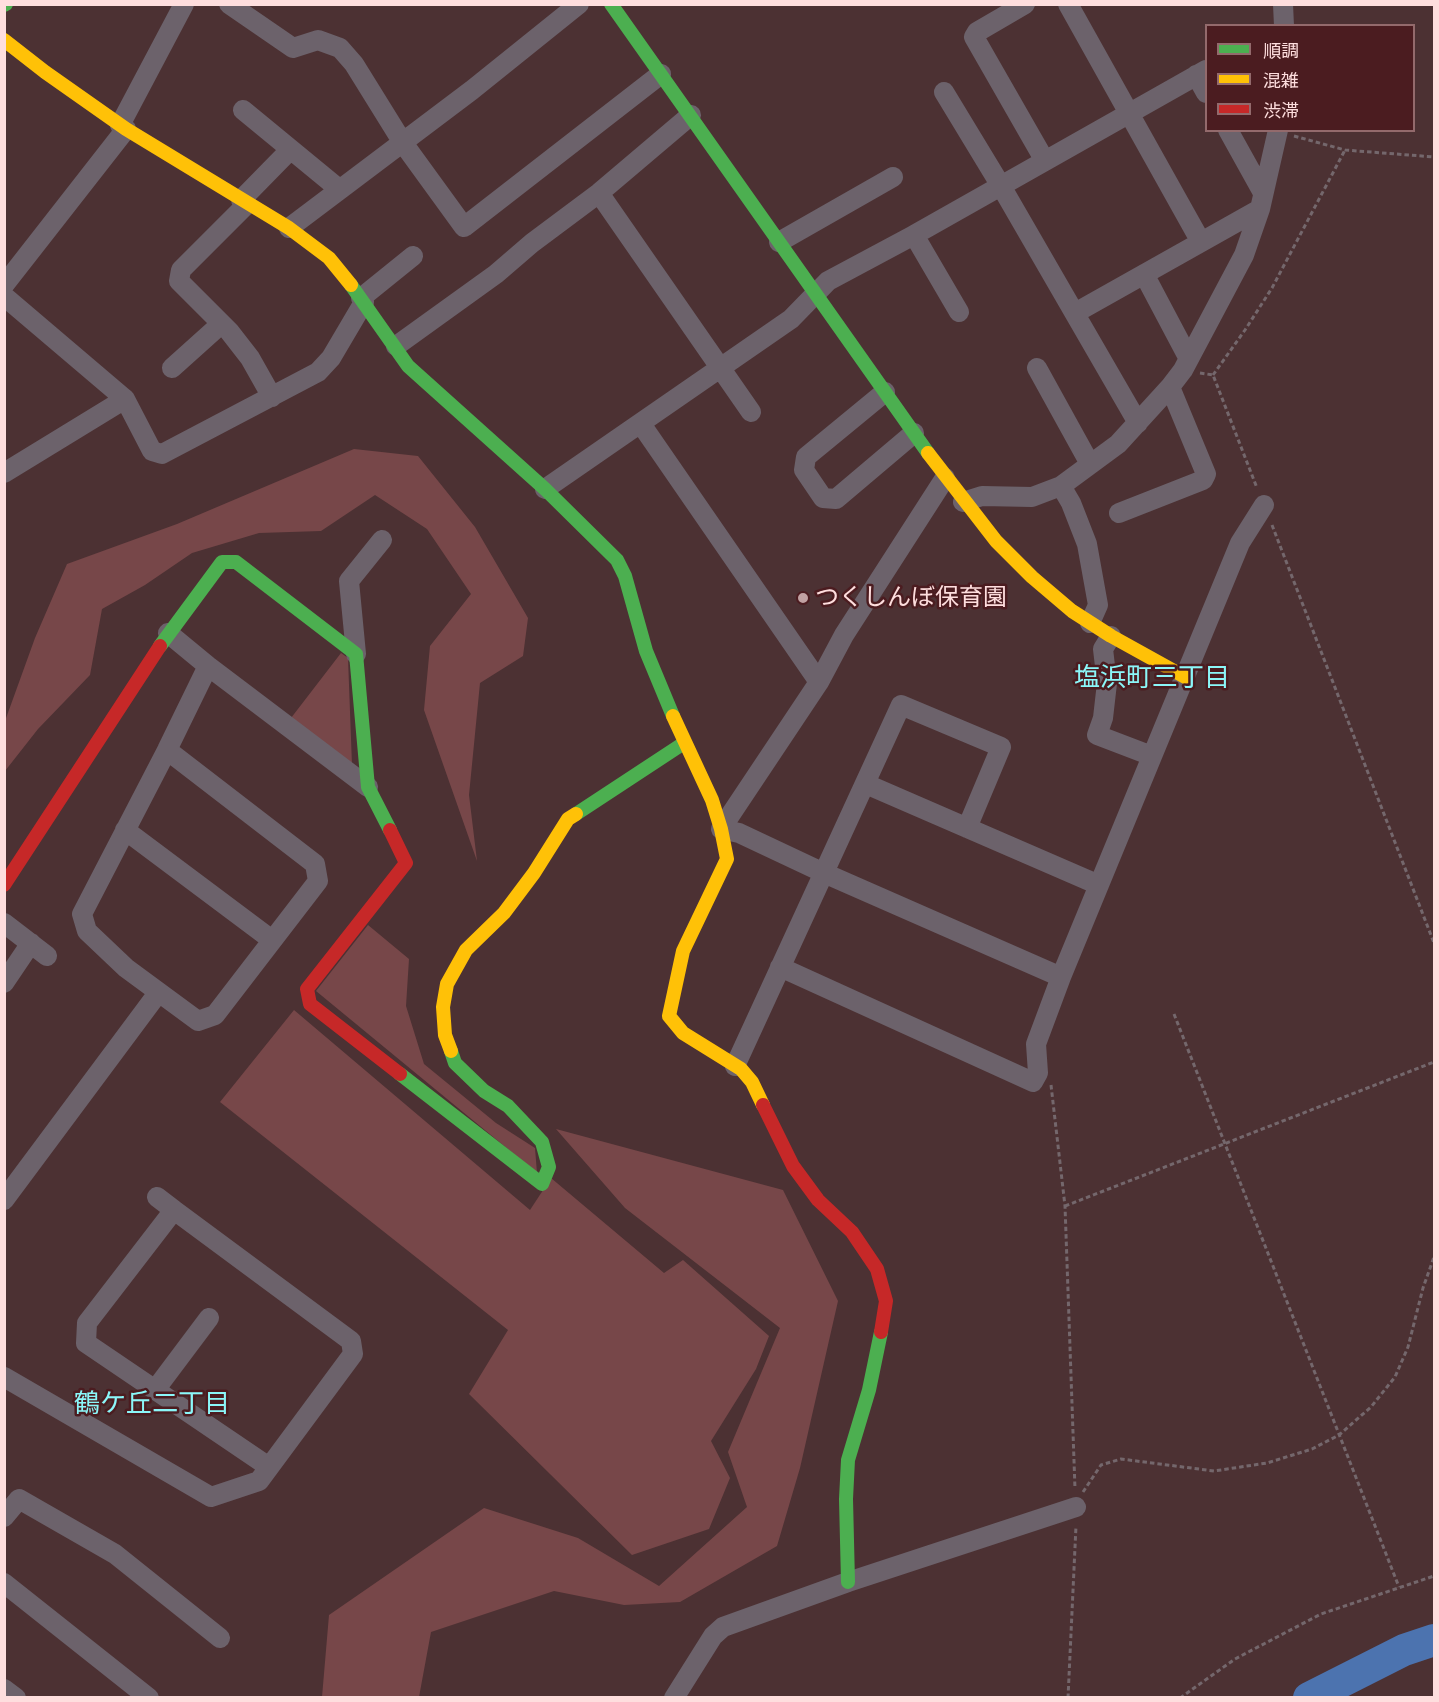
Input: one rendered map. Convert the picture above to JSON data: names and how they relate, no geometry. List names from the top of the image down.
{
  "districts": ["塩浜町三丁目", "鶴ケ丘二丁目"],
  "places": ["つくしんぼ保育園"],
  "legend": ["順調", "混雑", "渋滞"]
}
